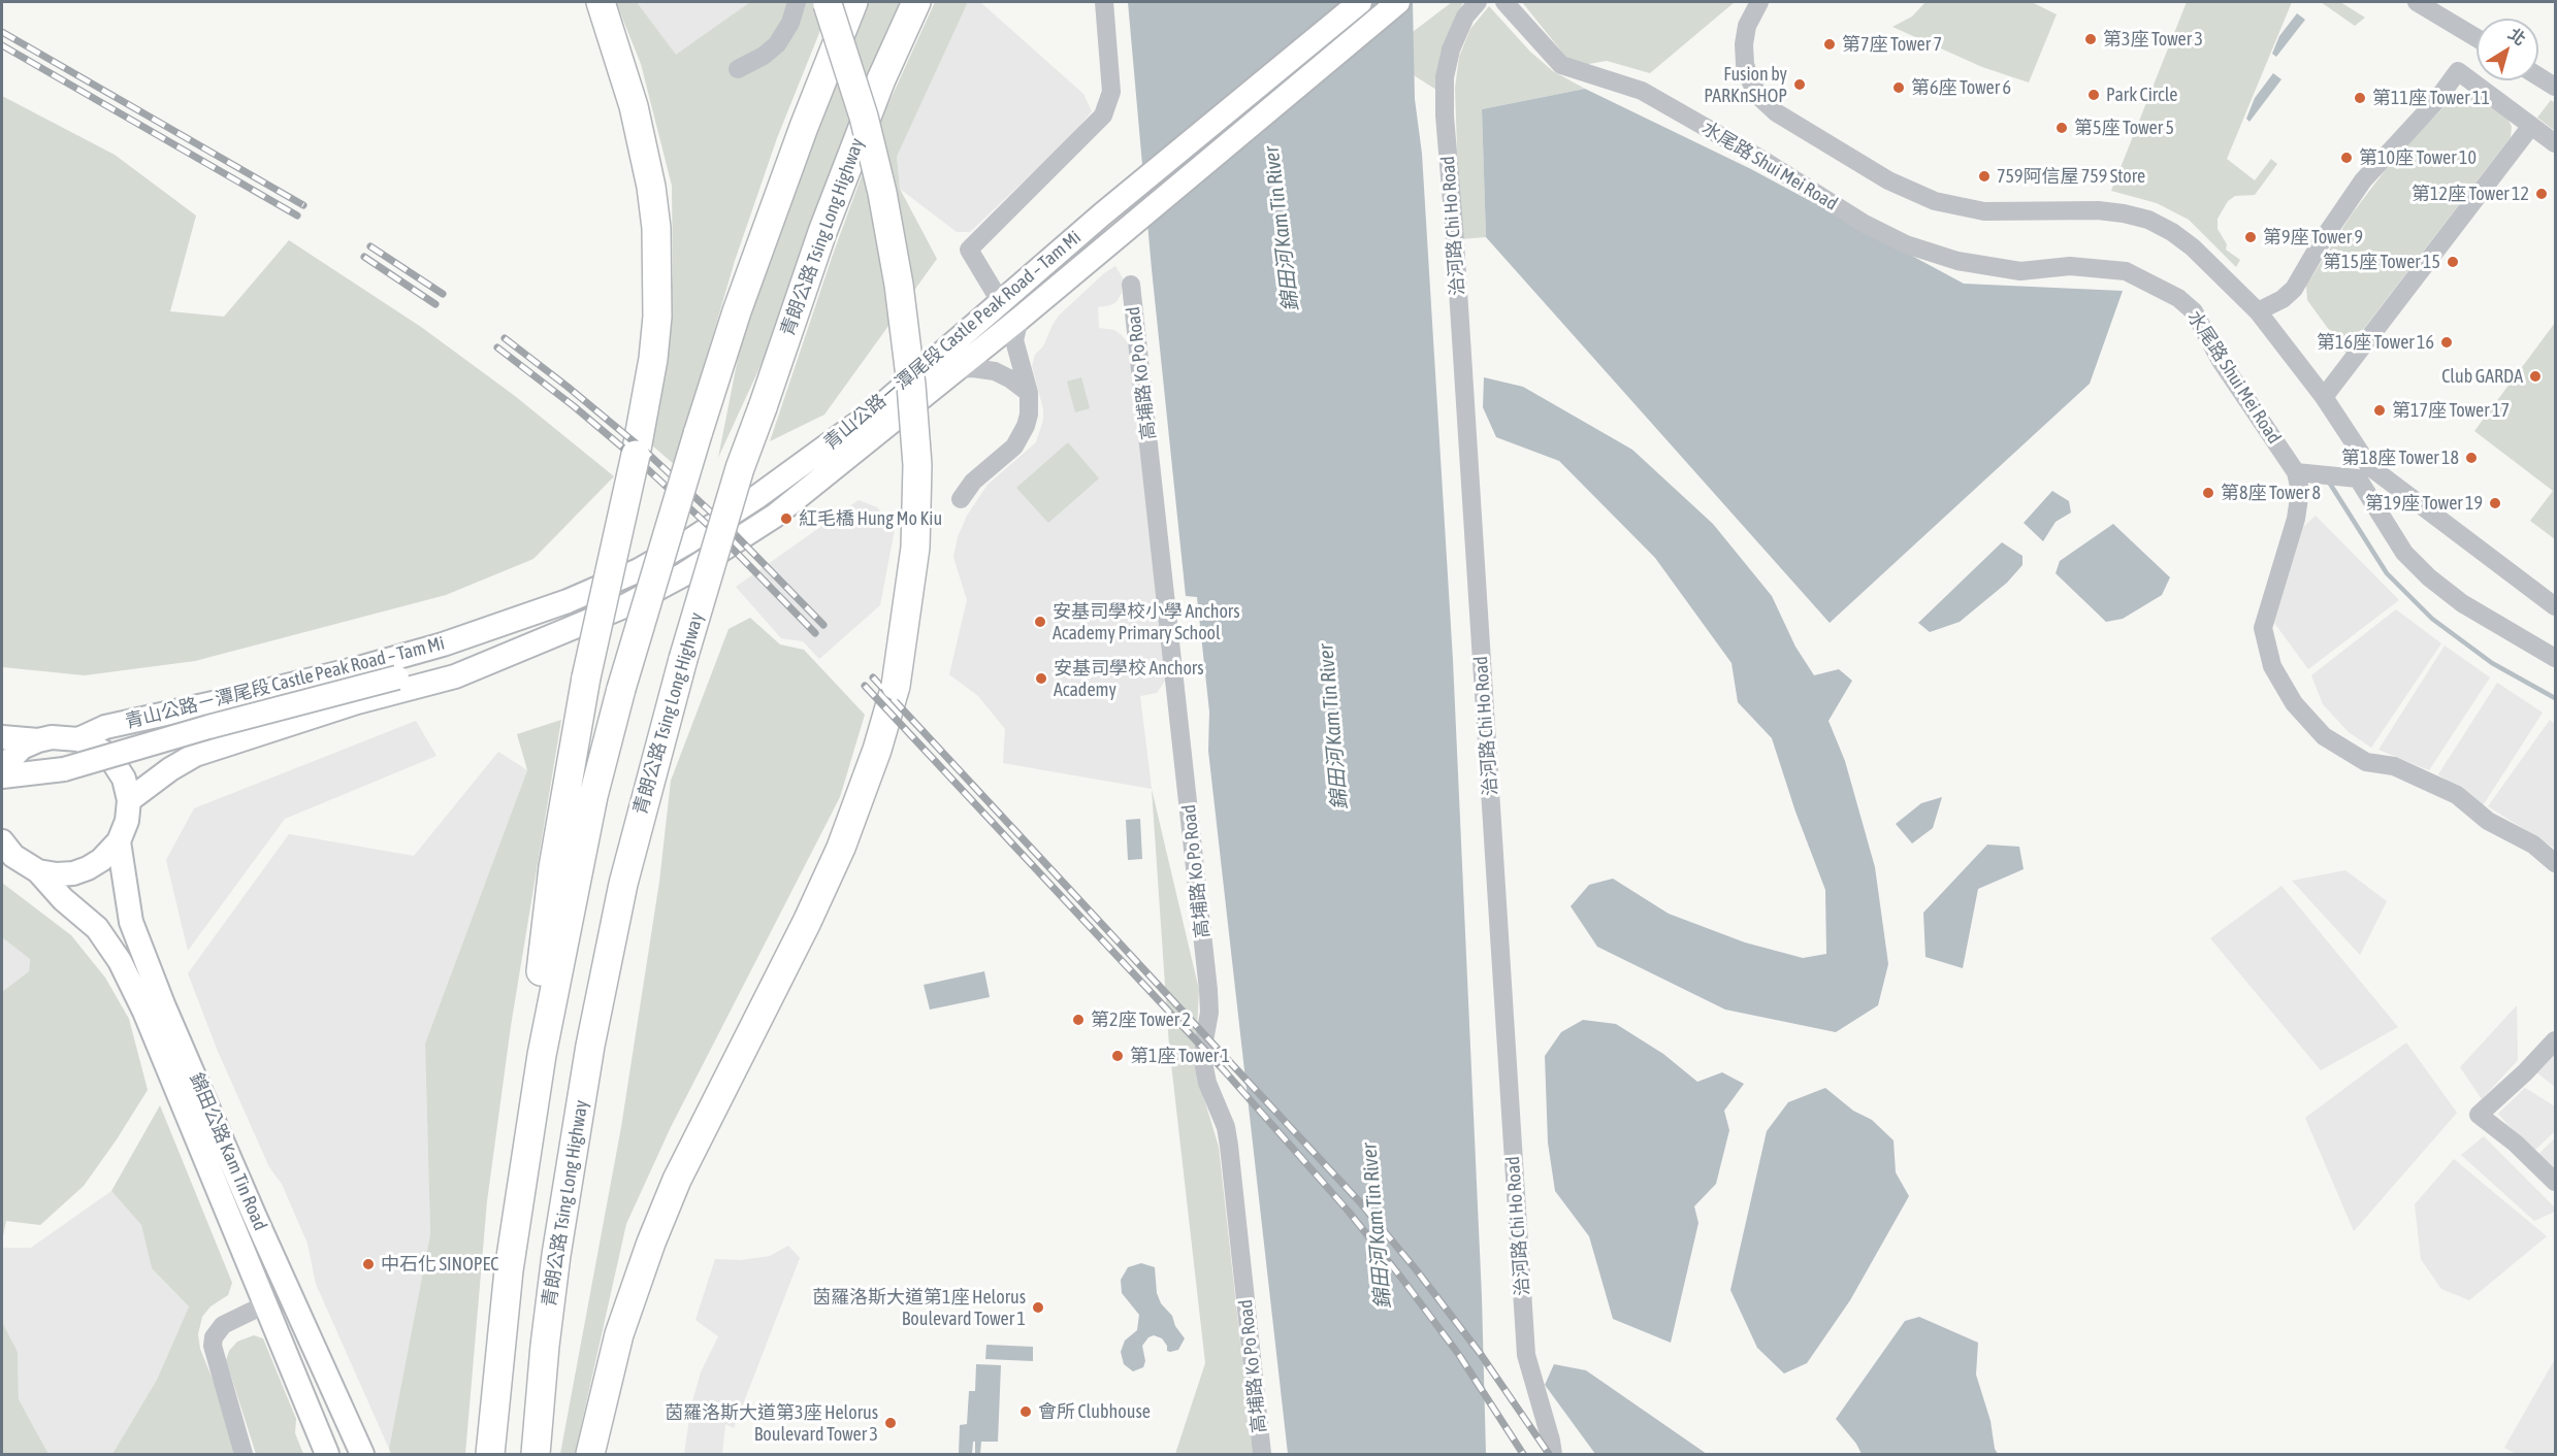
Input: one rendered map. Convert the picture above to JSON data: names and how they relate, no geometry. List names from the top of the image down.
{
  "streets": {
    "highway": ["青朗公路 Tsing Long Highway"],
    "main road": ["青山公路－潭尾段 Castle Peak Road – Tam Mi", "錦田公路 Kam Tin Road"],
    "street": ["水尾路 Shui Mei Road", "治河路 Chi Ho Road", "高埔路 Ko Po Road"]
  },
  "water": ["錦田河 Kam Tin River"],
  "places": [
    "第3座 Tower 3",
    "第7座 Tower 7",
    "Fusion by PARKnSHOP",
    "第6座 Tower 6",
    "Park Circle",
    "第11座 Tower 11",
    "第5座 Tower 5",
    "第10座 Tower 10",
    "759阿信屋 759 Store",
    "第12座 Tower 12",
    "第9座 Tower 9",
    "第15座 Tower 15",
    "第16座 Tower 16",
    "Club GARDA",
    "第17座 Tower 17",
    "第18座 Tower 18",
    "第8座 Tower 8",
    "第19座 Tower 19",
    "紅毛橋 Hung Mo Kiu",
    "安基司學校小學 Anchors Academy Primary School",
    "安基司學校 Anchors Academy",
    "第2座 Tower 2",
    "第1座 Tower 1",
    "中石化 SINOPEC",
    "茵羅洛斯大道第1座 Helorus Boulevard Tower 1",
    "會所 Clubhouse",
    "茵羅洛斯大道第3座 Helorus Boulevard Tower 3"
  ],
  "north": "top right"
}
